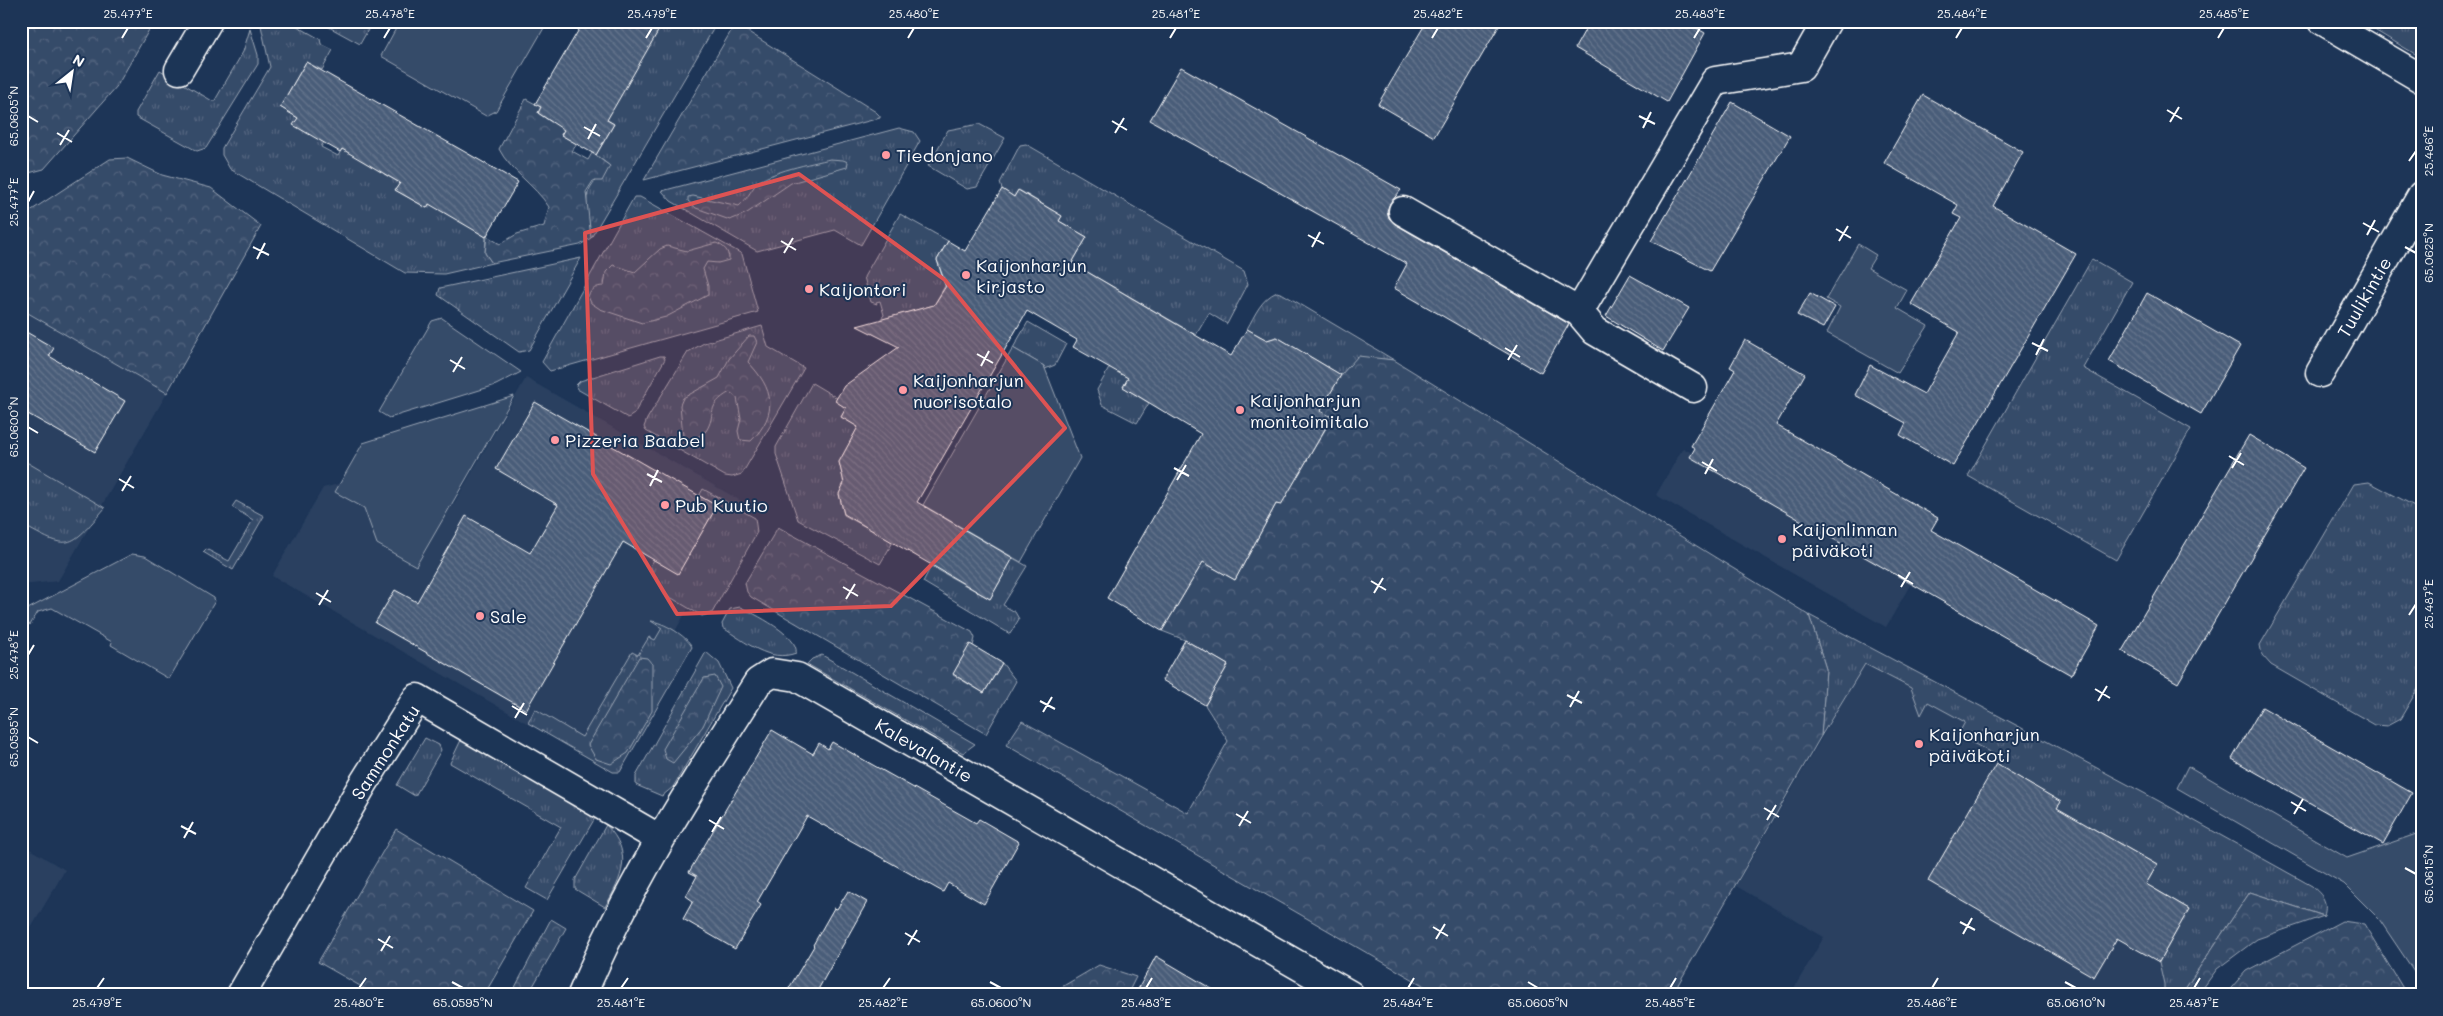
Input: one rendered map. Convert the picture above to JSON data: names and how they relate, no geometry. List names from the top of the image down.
{
  "streets": {
    "street": ["Tuulikintie", "Kalevalantie", "Sammonkatu"]
  },
  "crossings": [
    ["Kalevalantie", "Sammonkatu"]
  ],
  "places": [
    "Tiedonjano",
    "Kaijonharjun kirjasto",
    "Kaijontori",
    "Kaijonharjun nuorisotalo",
    "Kaijonharjun monitoimitalo",
    "Pizzeria Baabel",
    "Pub Kuutio",
    "Kaijonlinnan päiväkoti",
    "Sale",
    "Kaijonharjun päiväkoti"
  ],
  "north": "top right",
  "coordinates": [
    "25.477°E",
    "25.478°E",
    "25.479°E",
    "25.480°E",
    "25.481°E",
    "25.482°E",
    "25.483°E",
    "25.484°E",
    "25.485°E",
    "65.0605°N",
    "25.486°E",
    "65.0625°N",
    "65.0600°N",
    "25.487°E",
    "65.0595°N",
    "65.0615°N",
    "65.0610°N"
  ]
}
